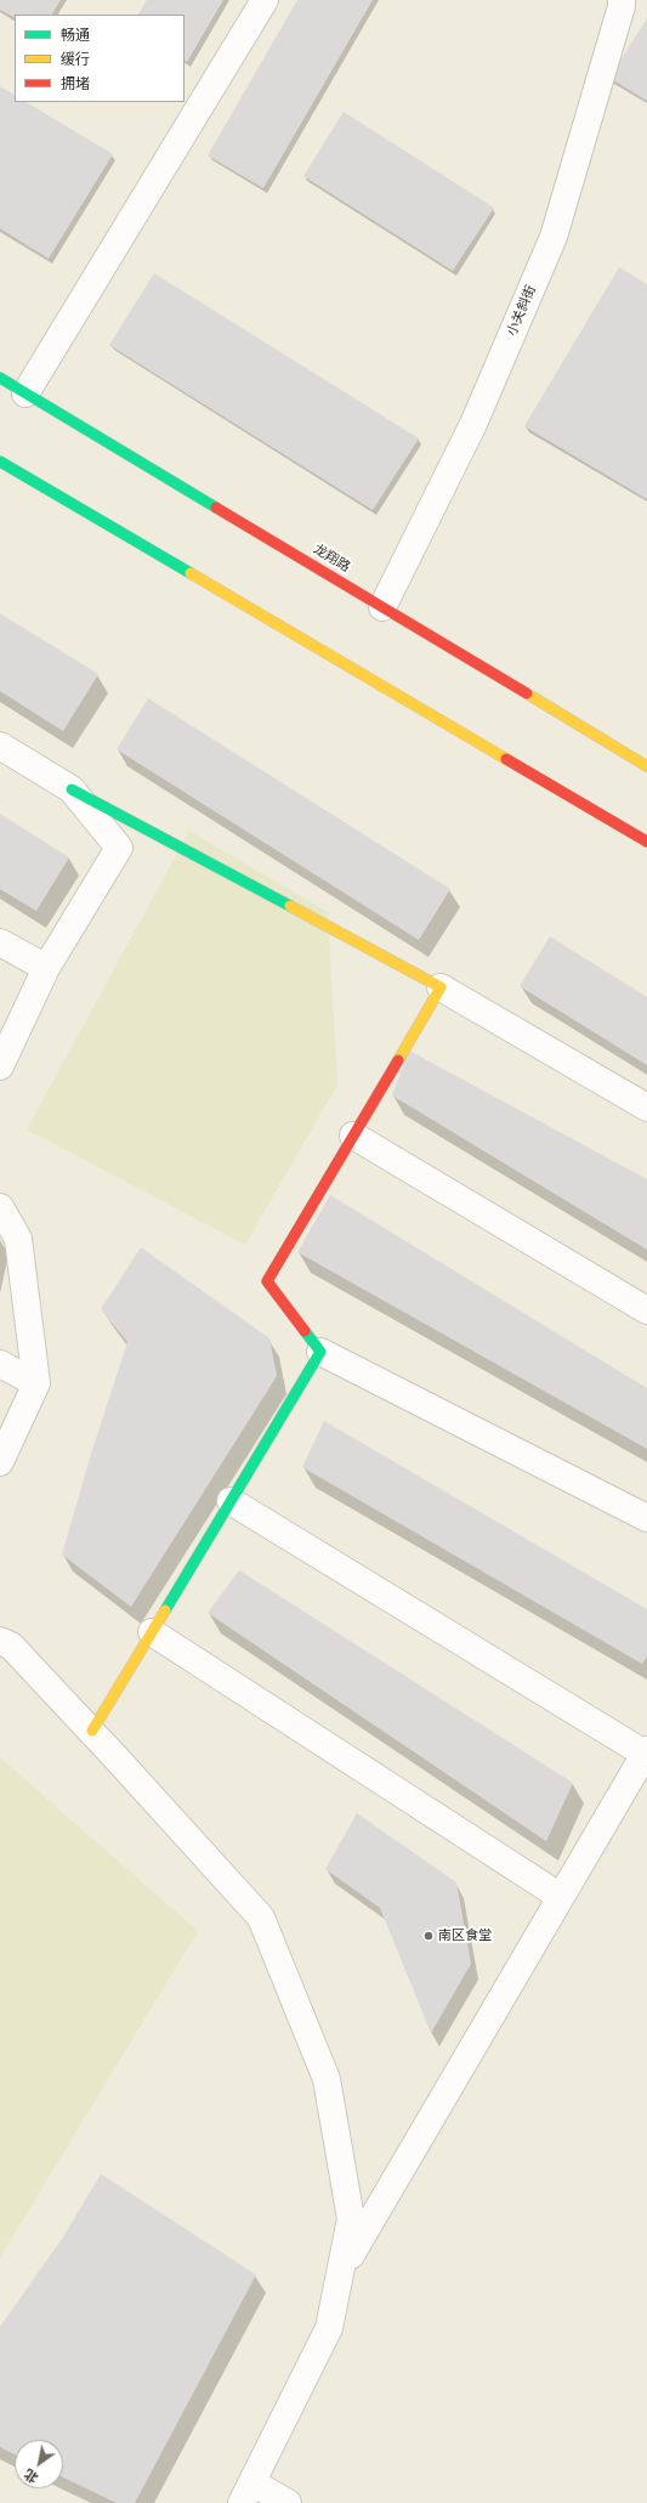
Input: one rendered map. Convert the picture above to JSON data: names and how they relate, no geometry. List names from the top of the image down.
{
  "streets": {
    "street": ["小关斜街", "龙翔路"]
  },
  "crossings": [
    ["小关斜街", "龙翔路"]
  ],
  "places": ["南区食堂"],
  "legend": ["畅通", "缓行", "拥堵"],
  "north": "bottom left"
}
